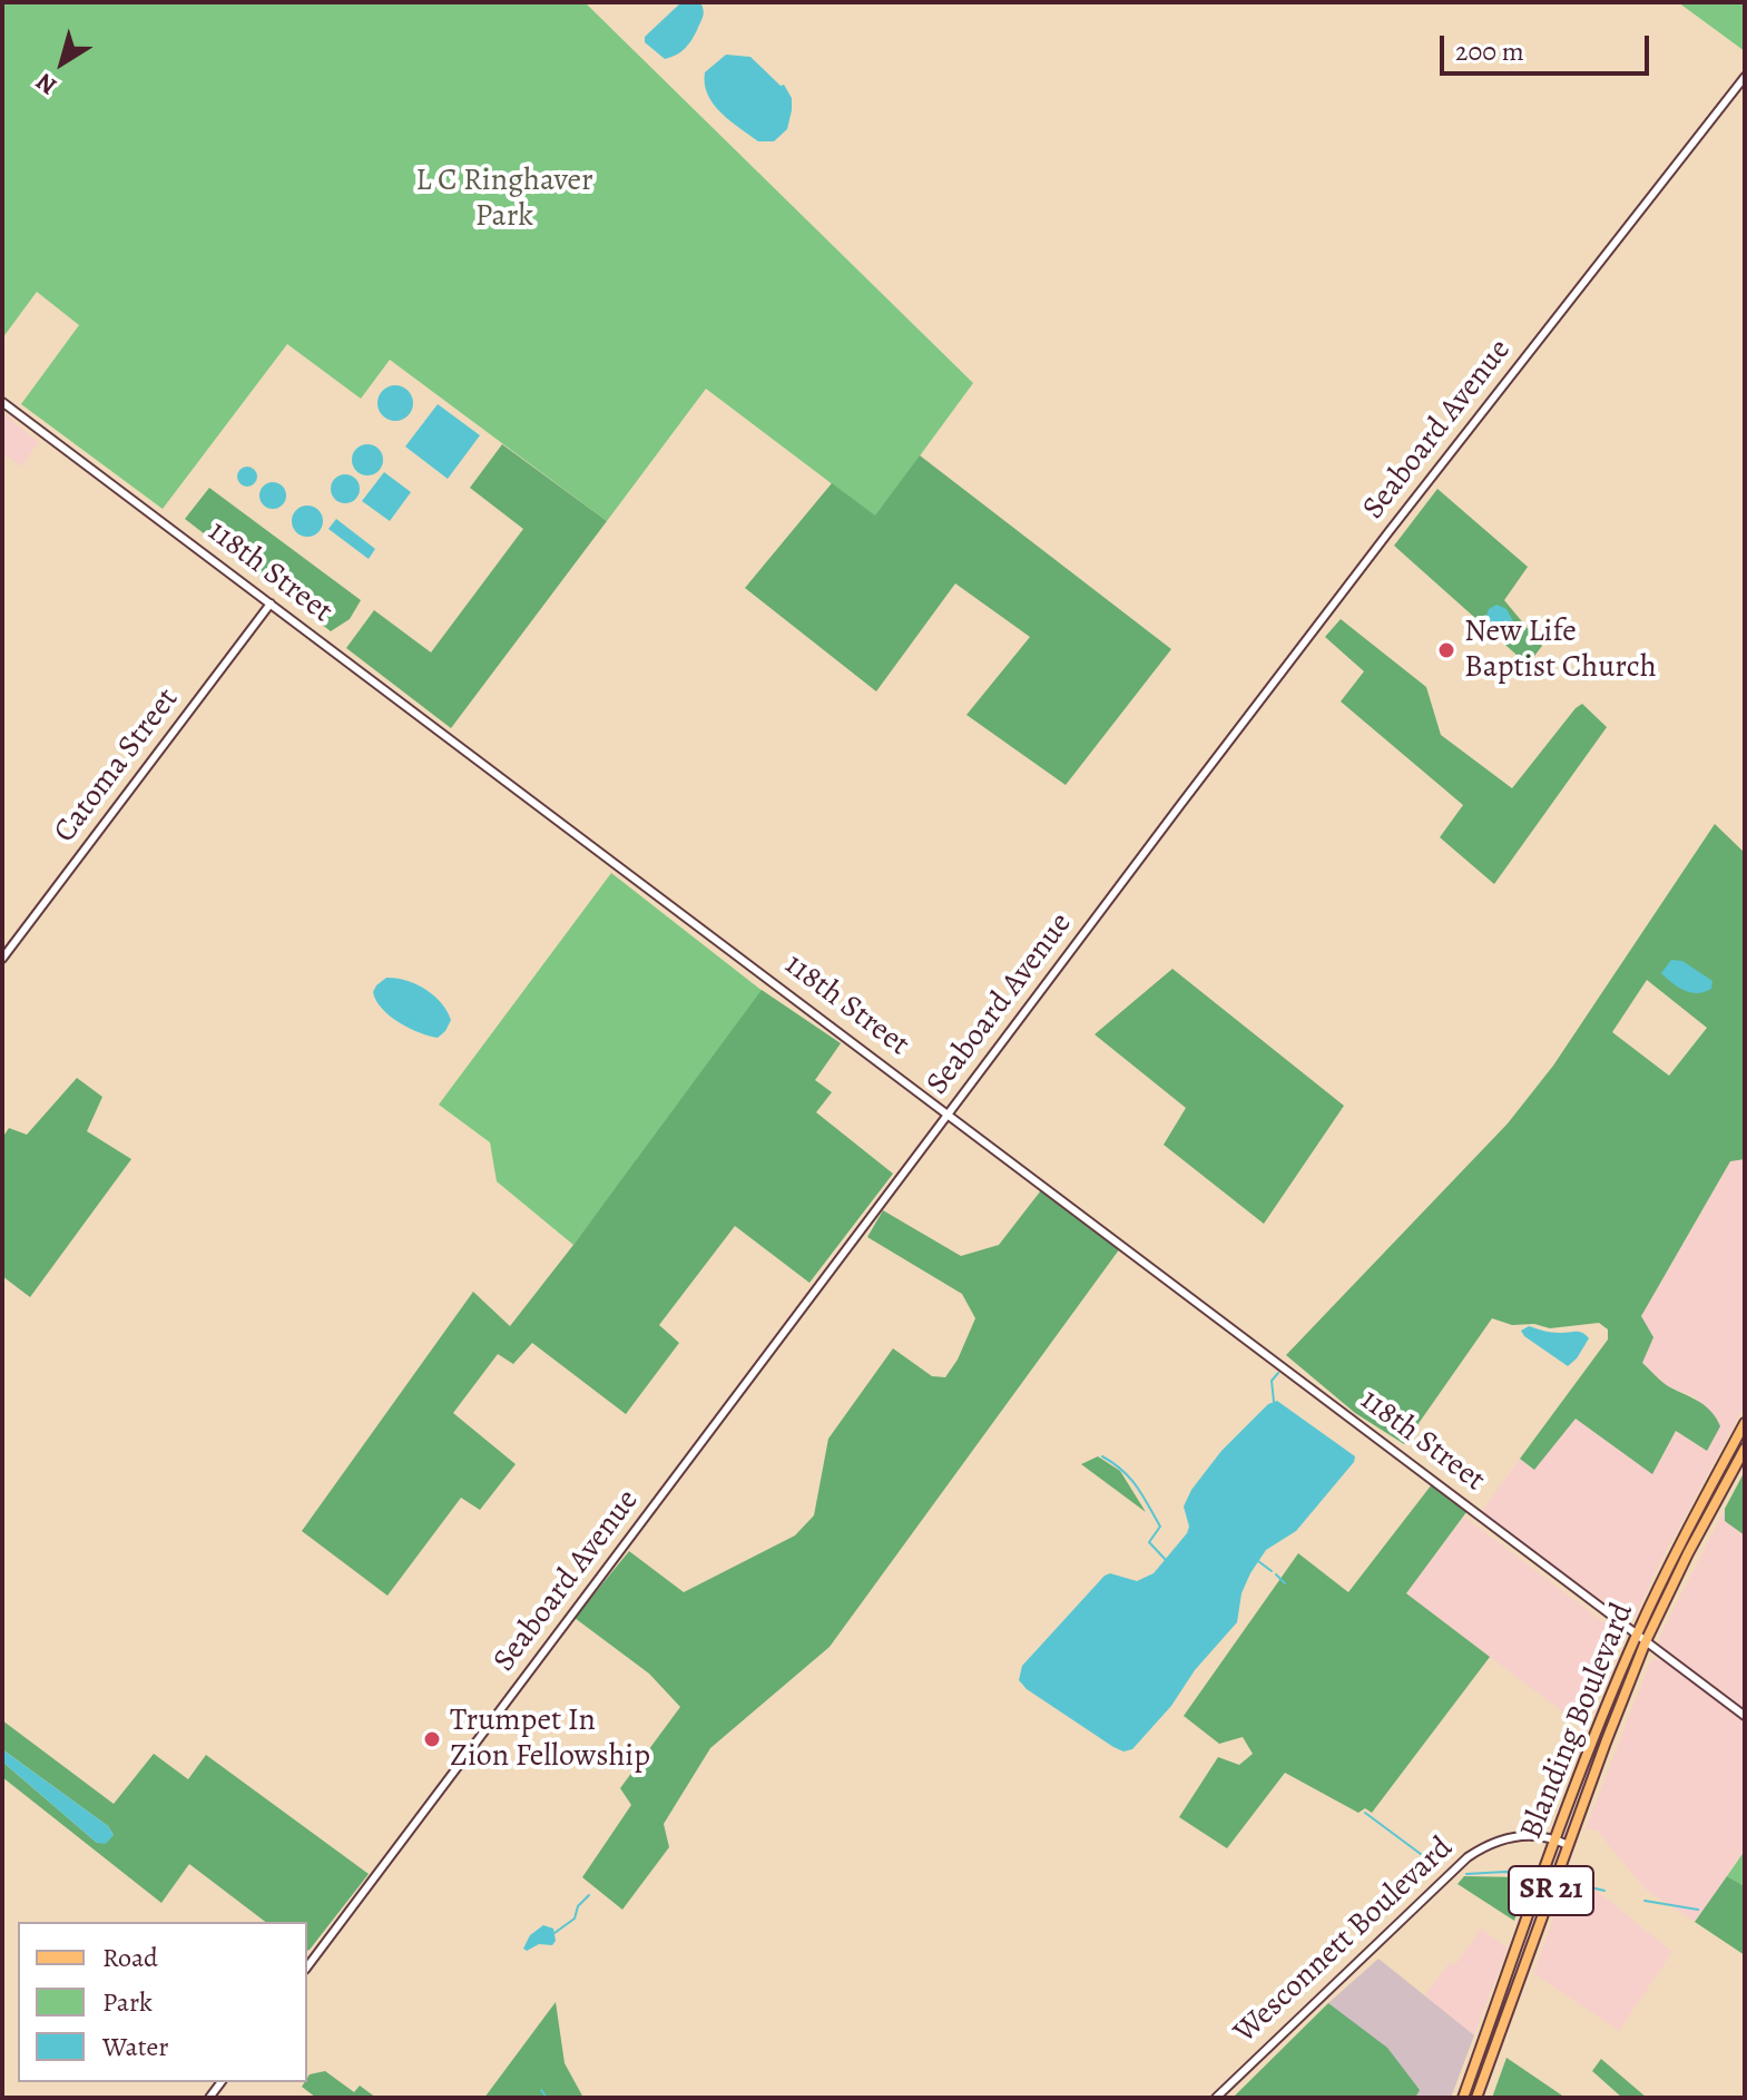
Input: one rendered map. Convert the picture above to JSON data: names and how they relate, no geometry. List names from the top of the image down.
{
  "streets": {
    "main road": ["Blanding Boulevard", "SR 21"],
    "street": [
      "Seaboard Avenue",
      "118th Street",
      "Catoma Street",
      "Wesconnett Boulevard"
    ]
  },
  "crossings": [
    ["Seaboard Avenue", "118th Street"],
    ["118th Street", "Catoma Street"],
    ["118th Street", "Blanding Boulevard"],
    ["Blanding Boulevard", "Wesconnett Boulevard"]
  ],
  "parks": ["L C Ringhaver Park"],
  "places": ["New Life Baptist Church", "Trumpet In Zion Fellowship"],
  "legend": ["Road", "Park", "Water"],
  "scale_bar": "200 m",
  "north": "bottom left"
}
